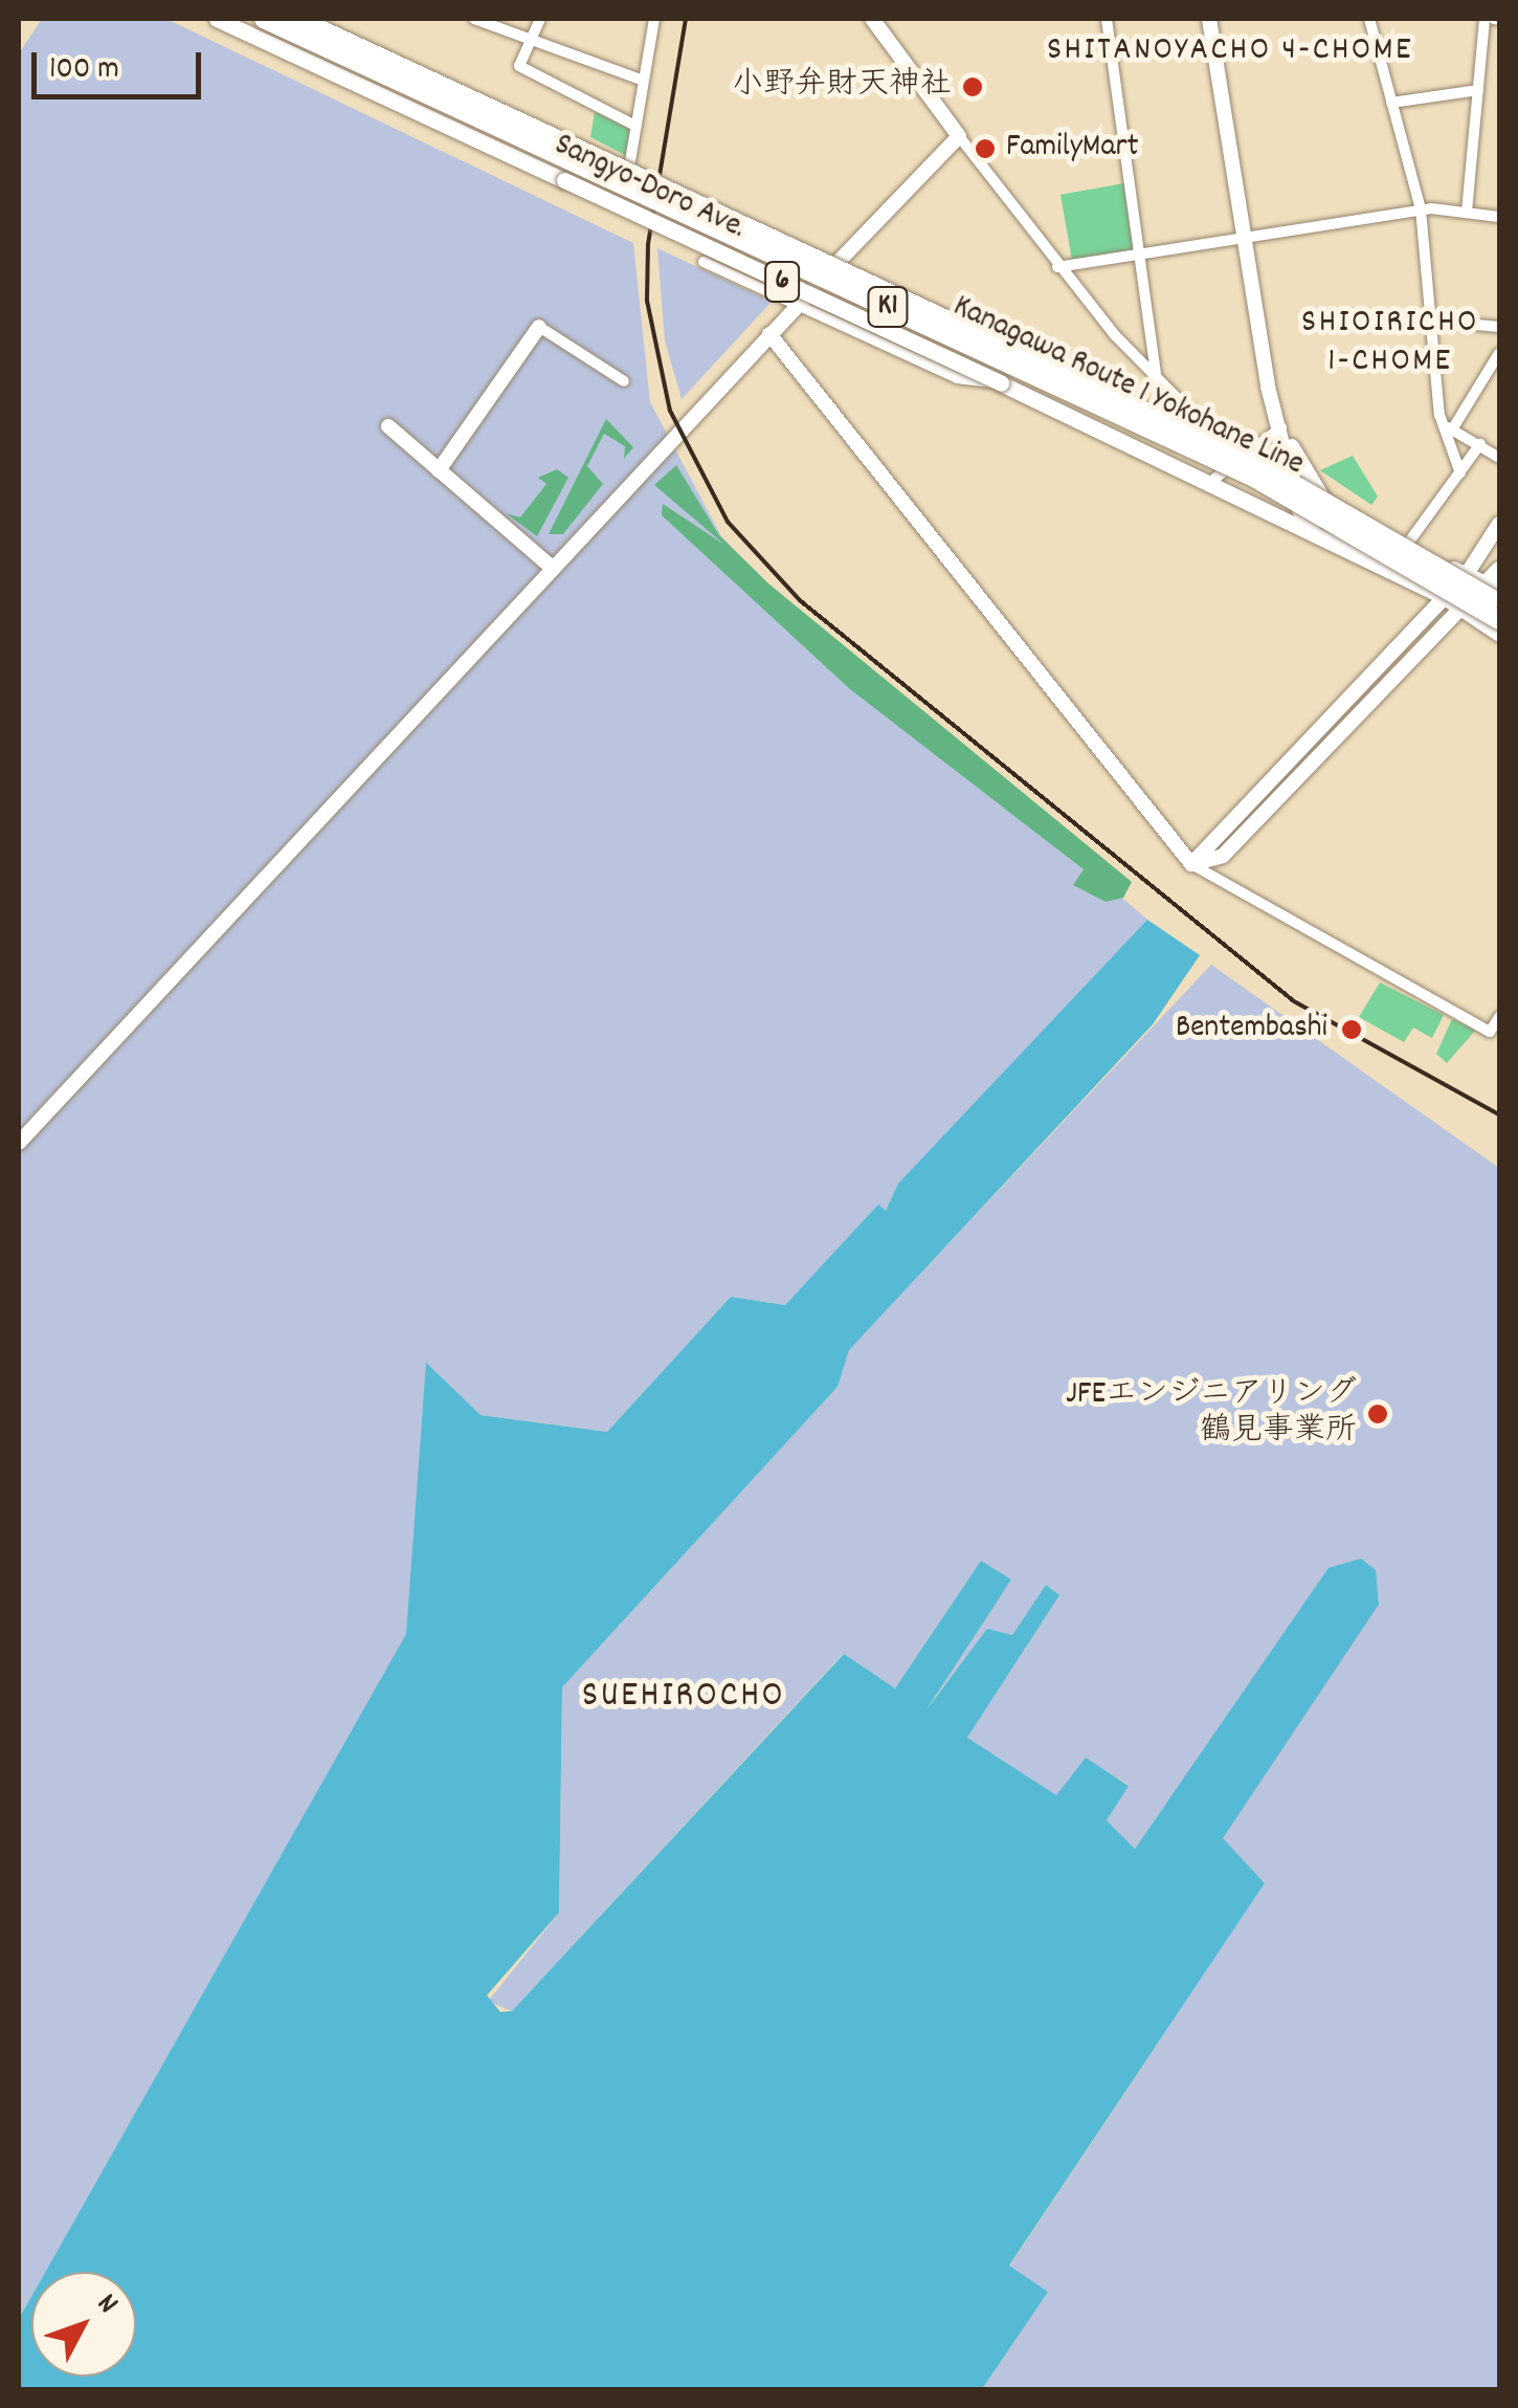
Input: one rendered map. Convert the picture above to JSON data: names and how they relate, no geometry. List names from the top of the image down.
{
  "streets": {
    "highway": ["K1", "Kanagawa Route 1 Yokohane Line"],
    "main road": ["Sangyo-Doro Ave.", "6"]
  },
  "crossings": [
    ["Sangyo-Doro Ave.", "Kanagawa Route 1 Yokohane Line"]
  ],
  "districts": ["SHITANOYACHO 4-CHOME", "SHIOIRICHO 1-CHOME", "SUEHIROCHO"],
  "places": [
    "小野弁財天神社",
    "FamilyMart",
    "Bentembashi",
    "JFEエンジニアリング 鶴見事業所"
  ],
  "scale_bar": "100 m",
  "north": "top right"
}
